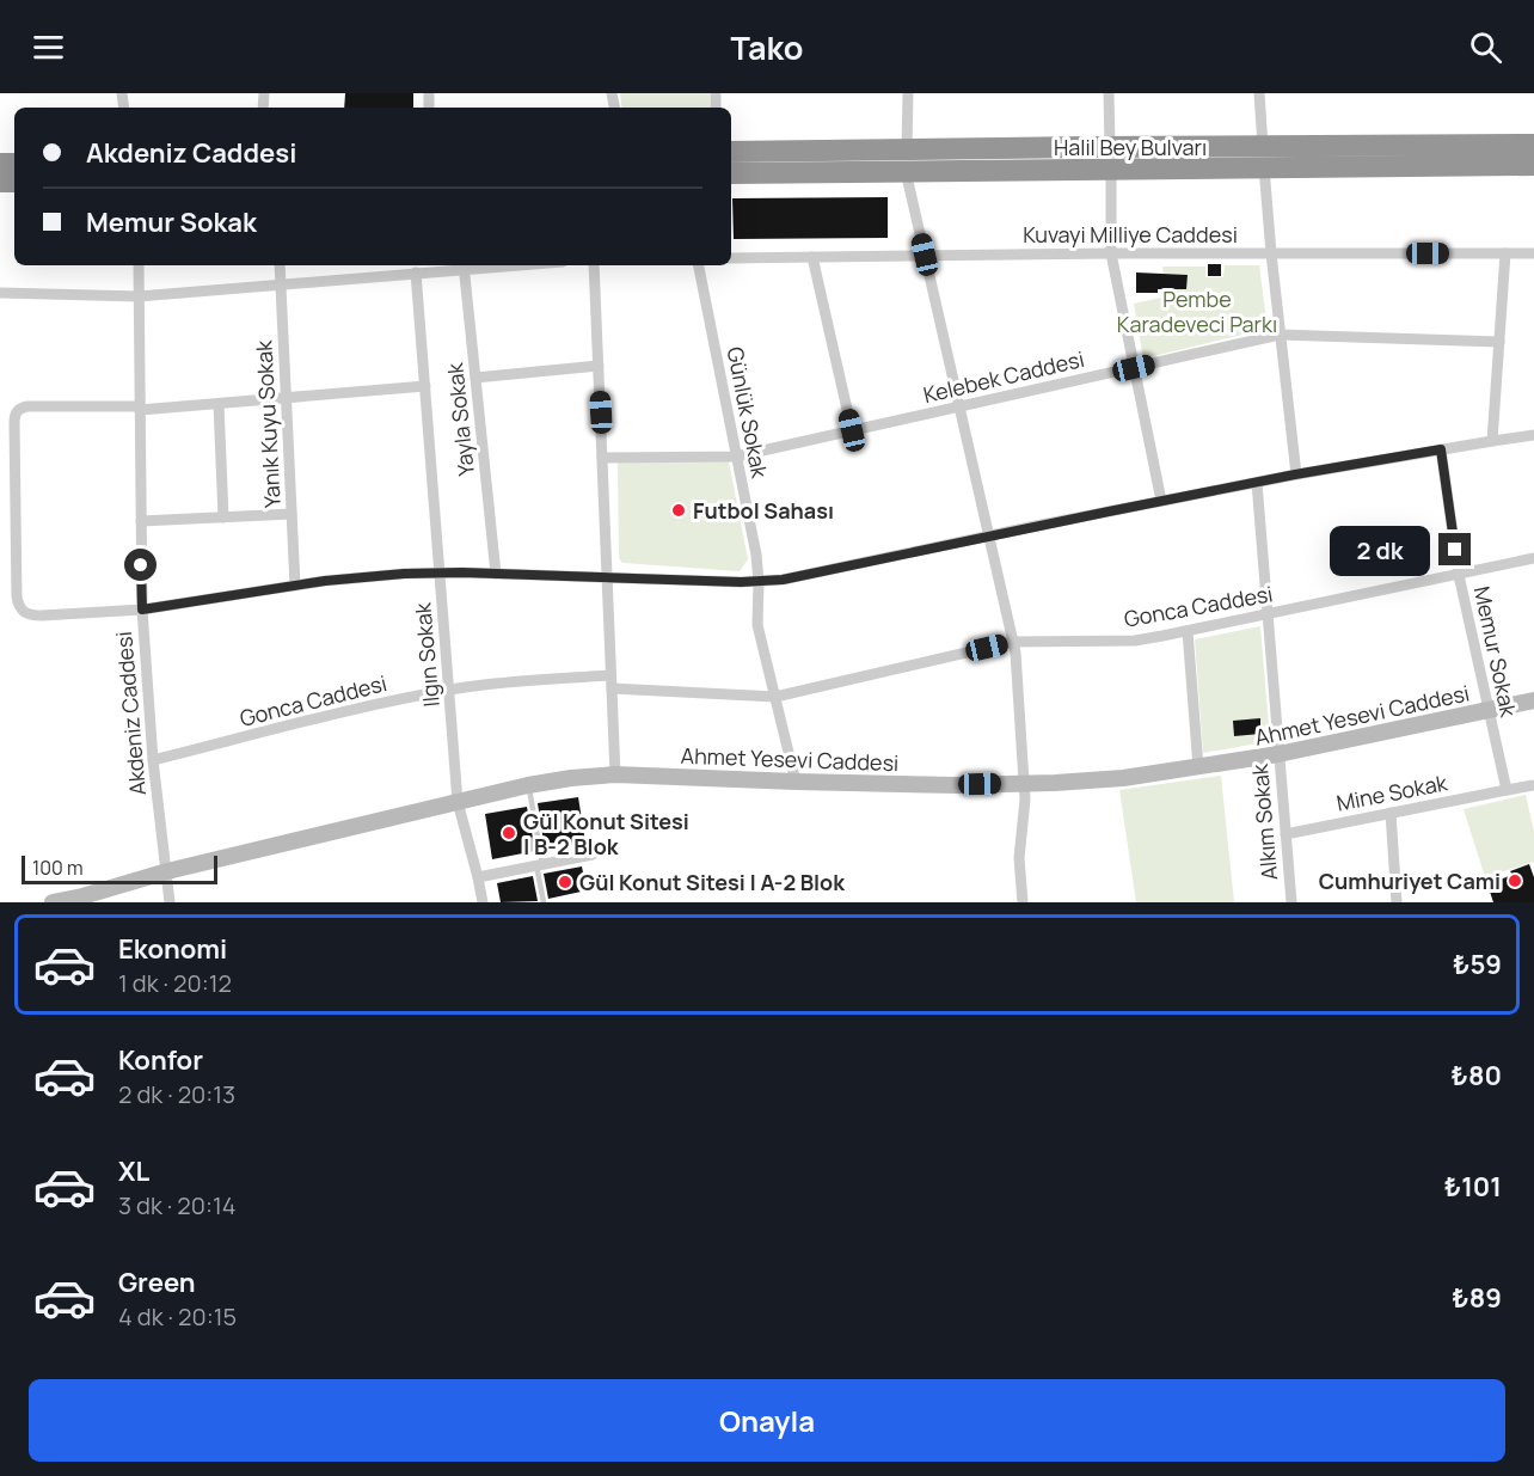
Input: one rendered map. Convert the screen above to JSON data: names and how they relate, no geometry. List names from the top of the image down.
{
  "streets": {
    "highway": ["Halil Bey Bulvarı"],
    "street": [
      "Kuvayi Milliye Caddesi",
      "Kelebek Caddesi",
      "Günlük Sokak",
      "Yayla Sokak",
      "Yanık Kuyu Sokak",
      "Gonca Caddesi",
      "Memur Sokak",
      "Ilgın Sokak",
      "Akdeniz Caddesi",
      "Ahmet Yesevi Caddesi",
      "Mine Sokak",
      "Alkım Sokak"
    ]
  },
  "crossings": [
    ["Kelebek Caddesi", "Günlük Sokak"],
    ["Günlük Sokak", "Gonca Caddesi"],
    ["Günlük Sokak", "Ahmet Yesevi Caddesi"],
    ["Gonca Caddesi", "Memur Sokak"],
    ["Gonca Caddesi", "Ilgın Sokak"],
    ["Gonca Caddesi", "Akdeniz Caddesi"],
    ["Gonca Caddesi", "Alkım Sokak"],
    ["Memur Sokak", "Ahmet Yesevi Caddesi"],
    ["Memur Sokak", "Mine Sokak"],
    ["Ilgın Sokak", "Ahmet Yesevi Caddesi"],
    ["Akdeniz Caddesi", "Ahmet Yesevi Caddesi"],
    ["Ahmet Yesevi Caddesi", "Alkım Sokak"],
    ["Mine Sokak", "Alkım Sokak"]
  ],
  "parks": ["Pembe Karadeveci Parkı"],
  "places": [
    "Futbol Sahası",
    "Gül Konut Sitesi | B-2 Blok",
    "Cumhuriyet Cami",
    "Gül Konut Sitesi | A-2 Blok"
  ],
  "scale_bar": "100 m",
  "page": {
    "header": "Tako",
    "banner": ["Akdeniz Caddesi", "Memur Sokak"],
    "bubble": "2 dk",
    "scale": "100 m",
    "list": [
      {
        "name": "Ekonomi",
        "note": "1 dk · 20:12",
        "value": "₺59"
      },
      {
        "name": "Konfor",
        "note": "2 dk · 20:13",
        "value": "₺80"
      },
      {
        "name": "XL",
        "note": "3 dk · 20:14",
        "value": "₺101"
      },
      {
        "name": "Green",
        "note": "4 dk · 20:15",
        "value": "₺89"
      }
    ],
    "buttons": "Onayla"
  }
}
